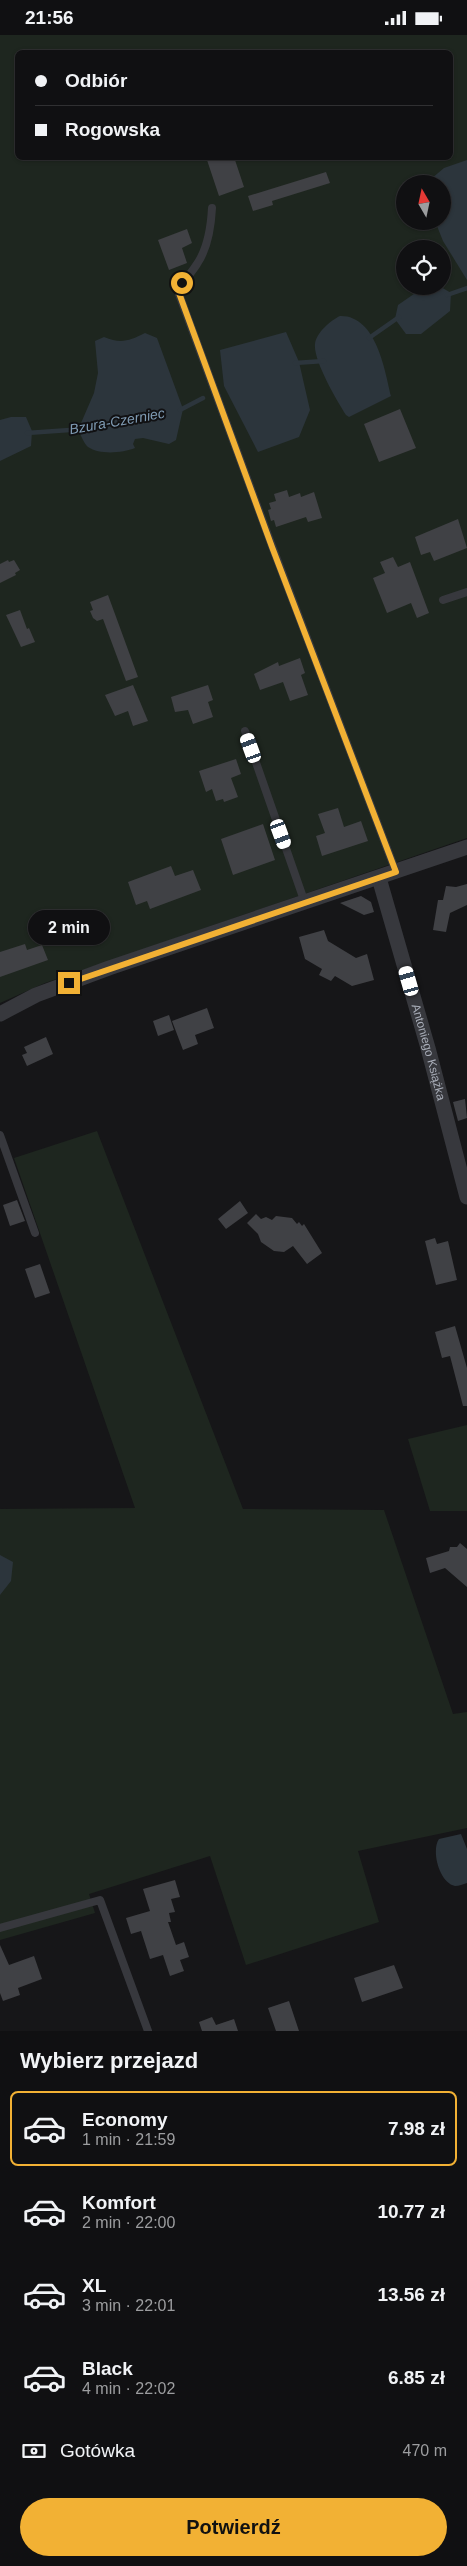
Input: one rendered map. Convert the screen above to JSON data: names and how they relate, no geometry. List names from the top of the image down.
{
  "streets": {
    "street": ["Antoniego Książka"]
  },
  "water": ["Bzura-Czerniec"],
  "north": "top",
  "page": {
    "status": "21:56",
    "banner": ["Odbiór", "Rogowska"],
    "bubble": "2 min",
    "heading": "Wybierz przejazd",
    "list": [
      {
        "name": "Economy",
        "note": "1 min · 21:59",
        "value": "7.98 zł"
      },
      {
        "name": "Komfort",
        "note": "2 min · 22:00",
        "value": "10.77 zł"
      },
      {
        "name": "XL",
        "note": "3 min · 22:01",
        "value": "13.56 zł"
      },
      {
        "name": "Black",
        "note": "4 min · 22:02",
        "value": "6.85 zł"
      }
    ],
    "pay": ["Gotówka", "470 m"],
    "buttons": "Potwierdź"
  }
}
